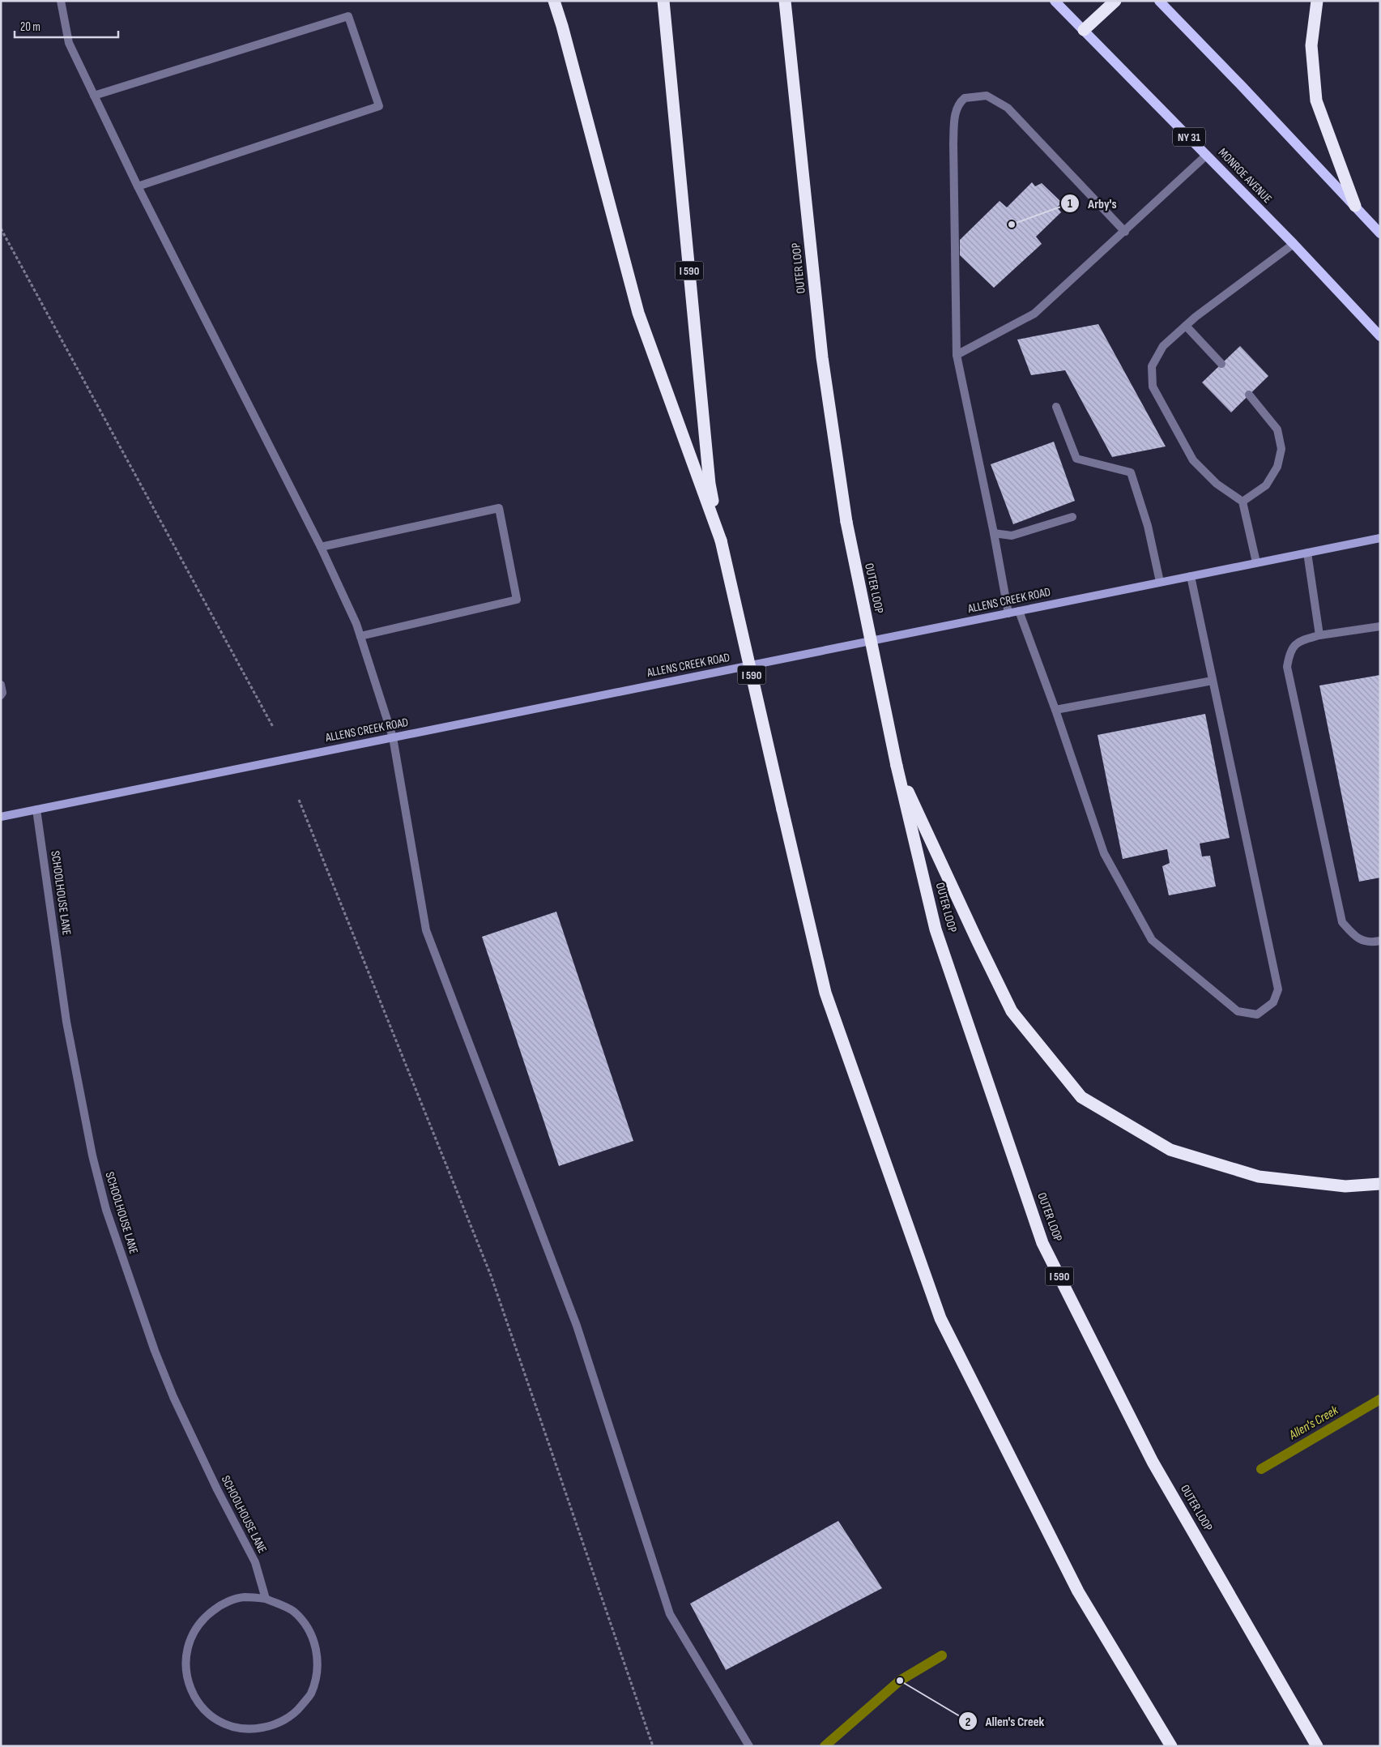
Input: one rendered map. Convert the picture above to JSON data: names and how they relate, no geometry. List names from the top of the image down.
{
  "streets": {
    "highway": ["OUTER LOOP", "I 590"],
    "main road": ["NY 31", "MONROE AVENUE"],
    "street": ["ALLENS CREEK ROAD", "SCHOOLHOUSE LANE"]
  },
  "crossings": [
    ["ALLENS CREEK ROAD", "SCHOOLHOUSE LANE"]
  ],
  "water": ["Allen's Creek"],
  "places": ["Arby's", "Allen's Creek"],
  "scale_bar": "20 m"
}
